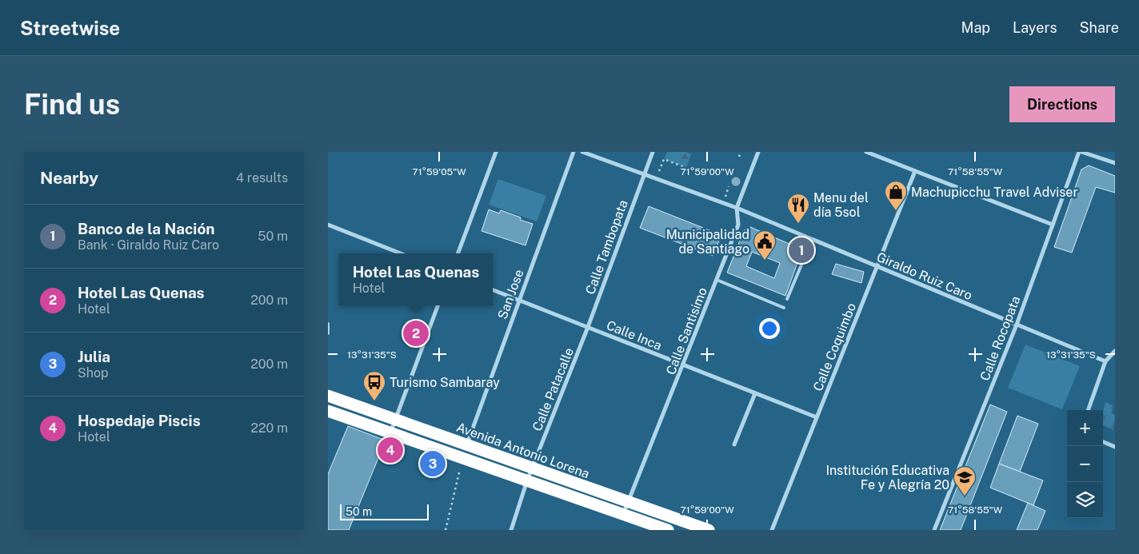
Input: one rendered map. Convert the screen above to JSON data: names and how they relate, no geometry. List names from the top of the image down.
{
  "streets": {
    "highway": ["Avenida Antonio Lorena"],
    "street": [
      "Calle Tambopata",
      "Giraldo Ruiz Caro",
      "San Jose",
      "Calle Santisimo",
      "Calle Inca",
      "Calle Rocopata",
      "Calle Coquimbo",
      "Calle Patacalle"
    ]
  },
  "crossings": [
    ["Calle Tambopata", "Giraldo Ruiz Caro"],
    ["Calle Tambopata", "Calle Inca"],
    ["Calle Tambopata", "Calle Patacalle"],
    ["Giraldo Ruiz Caro", "Calle Santisimo"],
    ["Giraldo Ruiz Caro", "Calle Rocopata"],
    ["Giraldo Ruiz Caro", "Calle Coquimbo"],
    ["San Jose", "Calle Inca"],
    ["San Jose", "Avenida Antonio Lorena"],
    ["Calle Santisimo", "Calle Inca"],
    ["Calle Santisimo", "Avenida Antonio Lorena"],
    ["Calle Inca", "Calle Coquimbo"],
    ["Calle Inca", "Calle Patacalle"],
    ["Calle Patacalle", "Avenida Antonio Lorena"]
  ],
  "places": {
    "shop": ["Machupicchu Travel Adviser"],
    "restaurant": ["Menu del día 5sol"],
    "public building": ["Municipalidad de Santiago"],
    "bus stop": ["Turismo Sambaray"],
    "school or university": ["Institución Educativa Fe y Alegría 20"]
  },
  "scale_bar": "50 m",
  "page": {
    "header": "Streetwise",
    "nav": ["Map", "Layers", "Share"],
    "buttons": "Directions",
    "title": "Find us",
    "heading": ["Nearby", "4 results"],
    "list": [
      {
        "mark": "1",
        "name": "Banco de la Nación",
        "note": "Bank · Giraldo Ruiz Caro",
        "value": "50 m"
      },
      {
        "mark": "2",
        "name": "Hotel Las Quenas",
        "note": "Hotel",
        "value": "200 m"
      },
      {
        "mark": "3",
        "name": "Julia",
        "note": "Shop",
        "value": "200 m"
      },
      {
        "mark": "4",
        "name": "Hospedaje Piscis",
        "note": "Hotel",
        "value": "220 m"
      }
    ],
    "pins": [
      "1",
      "2",
      "4",
      "3"
    ],
    "popup": ["Hotel Las Quenas", "Hotel"],
    "map_buttons": ["+", "−"],
    "scale": "50 m"
  },
  "coordinates": [
    "71°59'05\"W",
    "71°59'00\"W",
    "71°58'55\"W",
    "13°31'35\"S"
  ]
}
